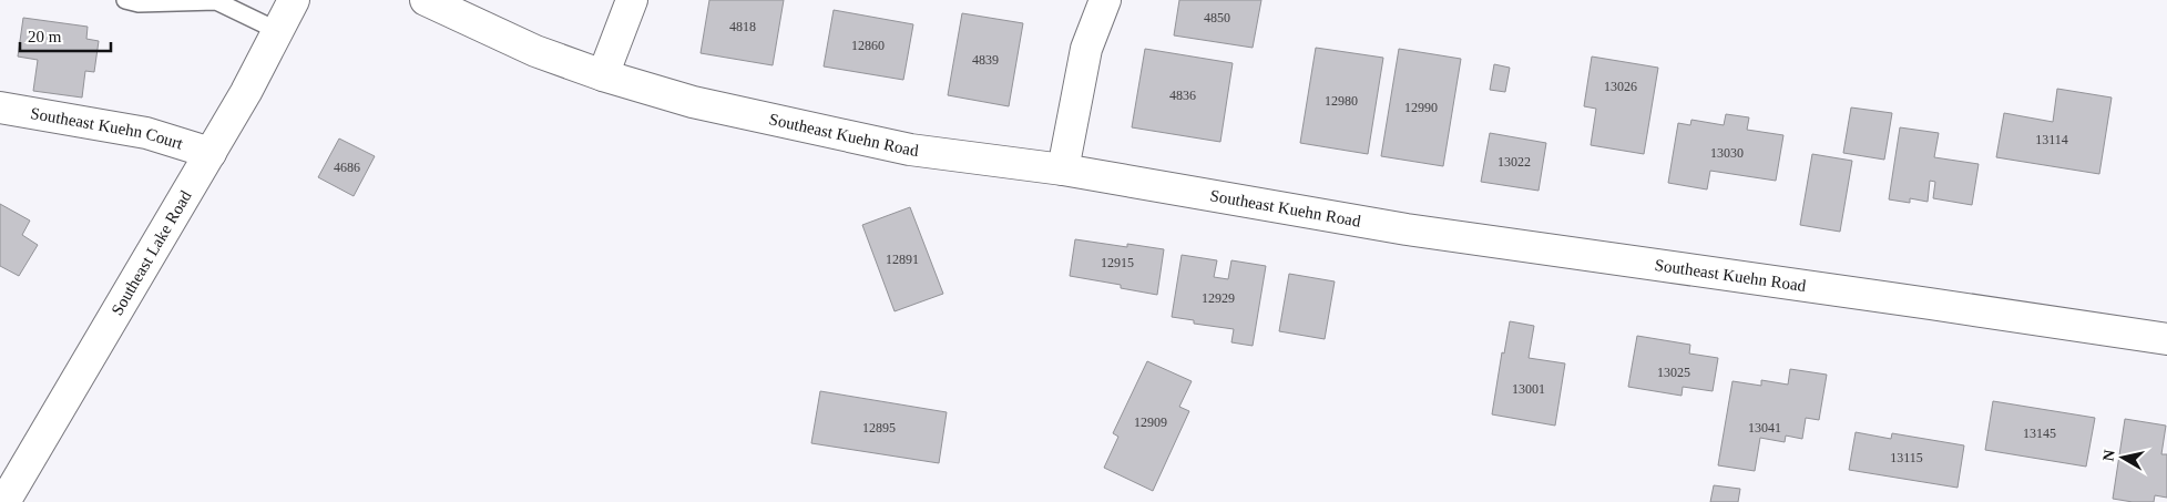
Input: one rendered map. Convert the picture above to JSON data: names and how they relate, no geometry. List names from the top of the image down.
{
  "streets": {
    "street": ["Southeast Kuehn Court", "Southeast Kuehn Road", "Southeast Lake Road"]
  },
  "crossings": [
    ["Southeast Kuehn Court", "Southeast Lake Road"]
  ],
  "house_numbers": [
    "4850",
    "4818",
    "12860",
    "4839",
    "13026",
    "4836",
    "12980",
    "12990",
    "13114",
    "13030",
    "13022",
    "4686",
    "12891",
    "12915",
    "12929",
    "13025",
    "13001",
    "12909",
    "12895",
    "13041",
    "13145",
    "13115"
  ],
  "scale_bar": "20 m",
  "north": "left"
}
